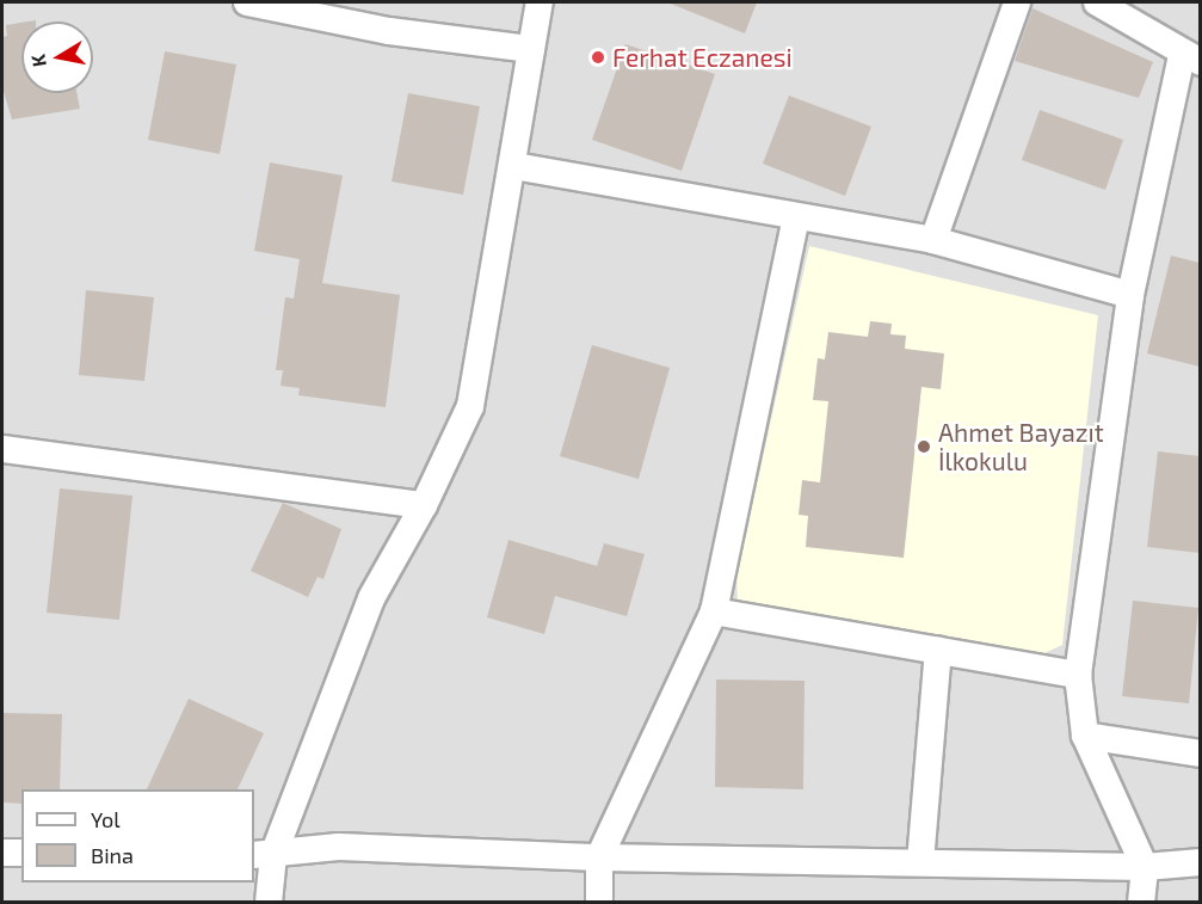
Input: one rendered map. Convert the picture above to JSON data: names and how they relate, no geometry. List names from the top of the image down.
{
  "places": ["Ferhat Eczanesi", "Ahmet Bayazıt İlkokulu"],
  "legend": ["Yol", "Bina"],
  "north": "left"
}
